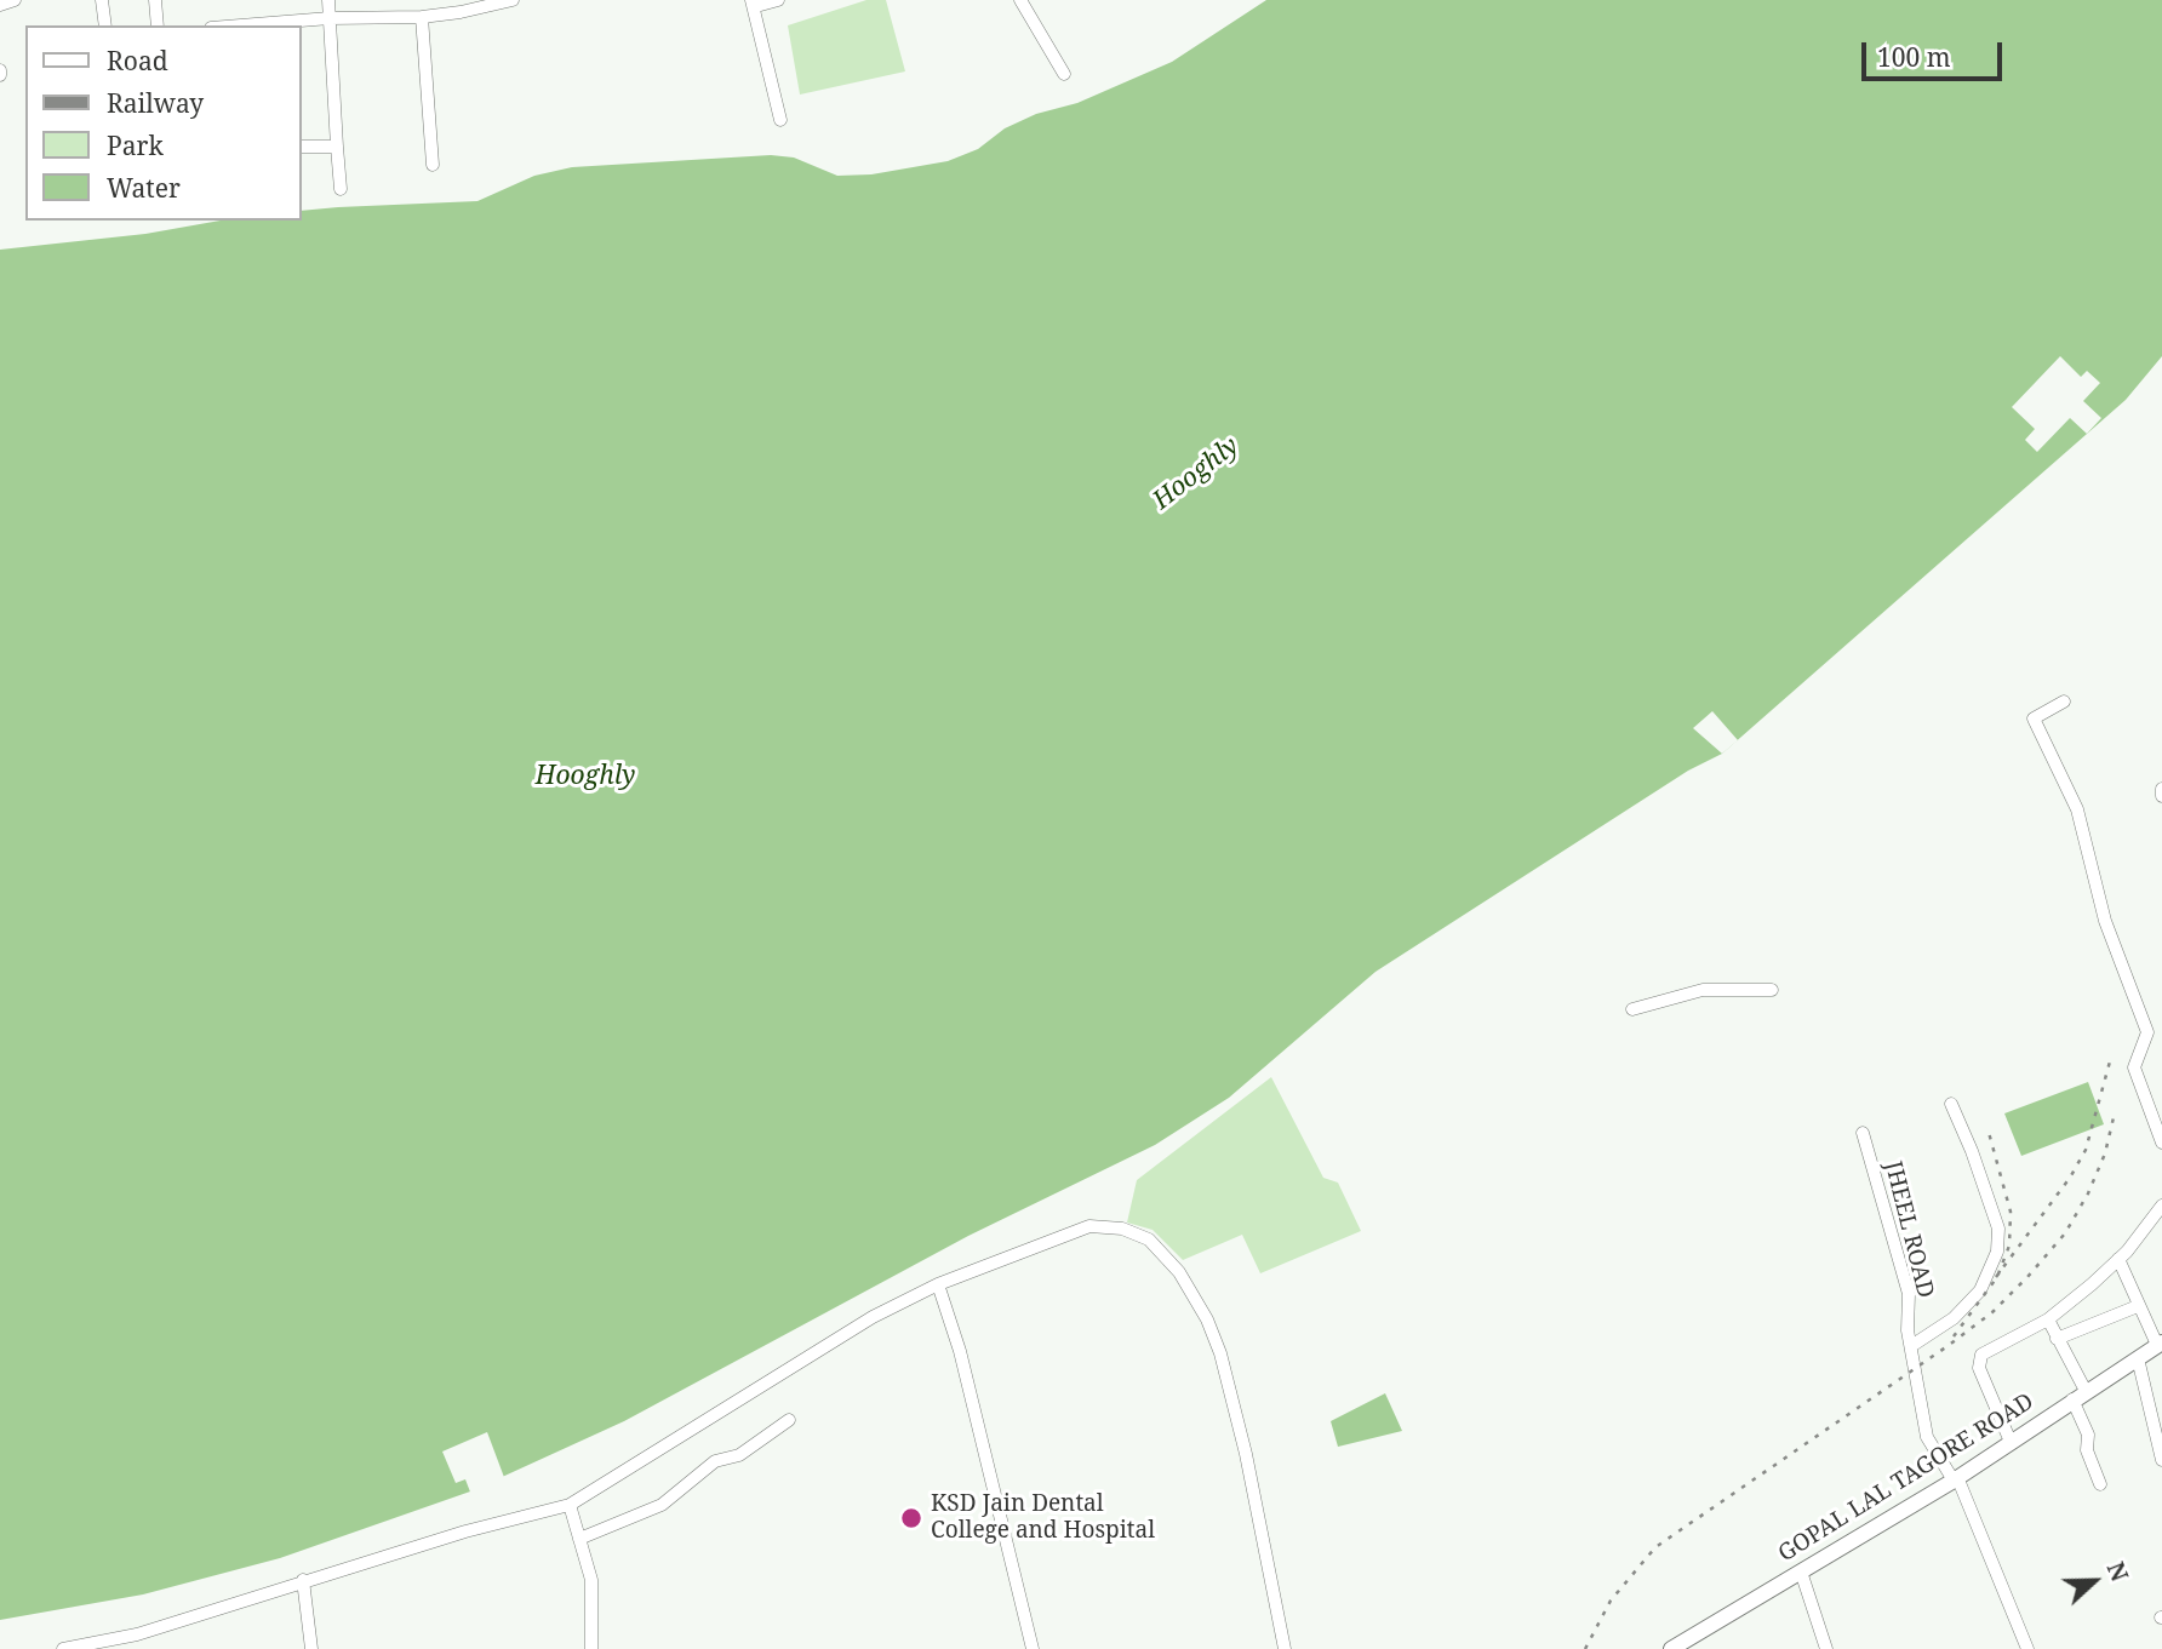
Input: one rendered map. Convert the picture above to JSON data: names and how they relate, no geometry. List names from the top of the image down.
{
  "streets": {
    "street": ["JHEEL ROAD", "GOPAL LAL TAGORE ROAD"]
  },
  "crossings": [
    ["JHEEL ROAD", "GOPAL LAL TAGORE ROAD"]
  ],
  "water": ["Hooghly"],
  "places": ["KSD Jain Dental College and Hospital"],
  "legend": [
    "Road",
    "Railway",
    "Park",
    "Water"
  ],
  "scale_bar": "100 m",
  "north": "right"
}
